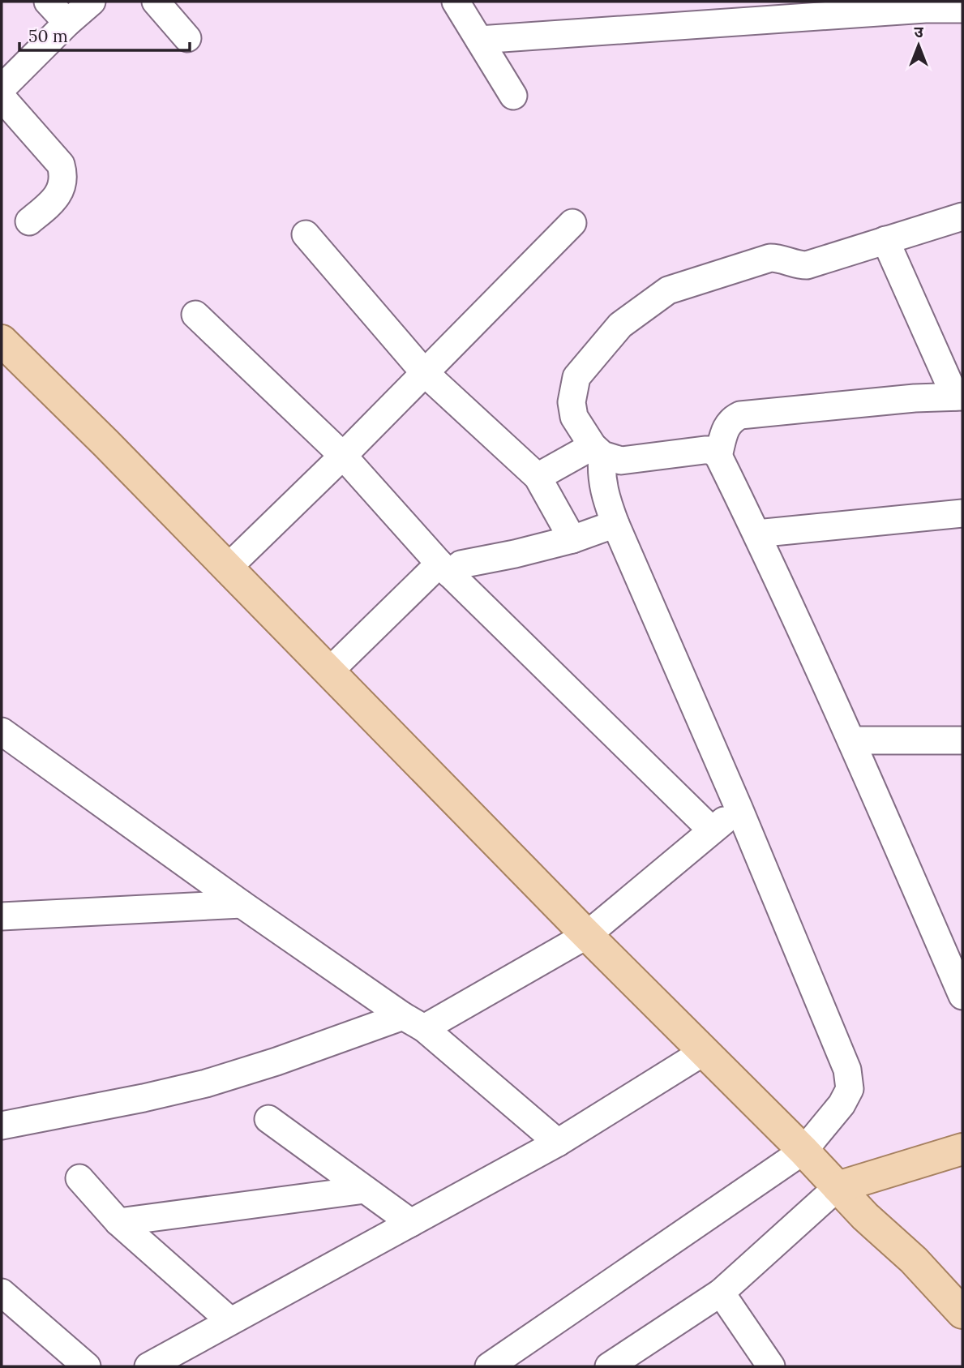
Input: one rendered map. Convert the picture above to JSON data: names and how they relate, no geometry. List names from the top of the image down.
{
  "scale_bar": "50 m",
  "north": "top"
}
